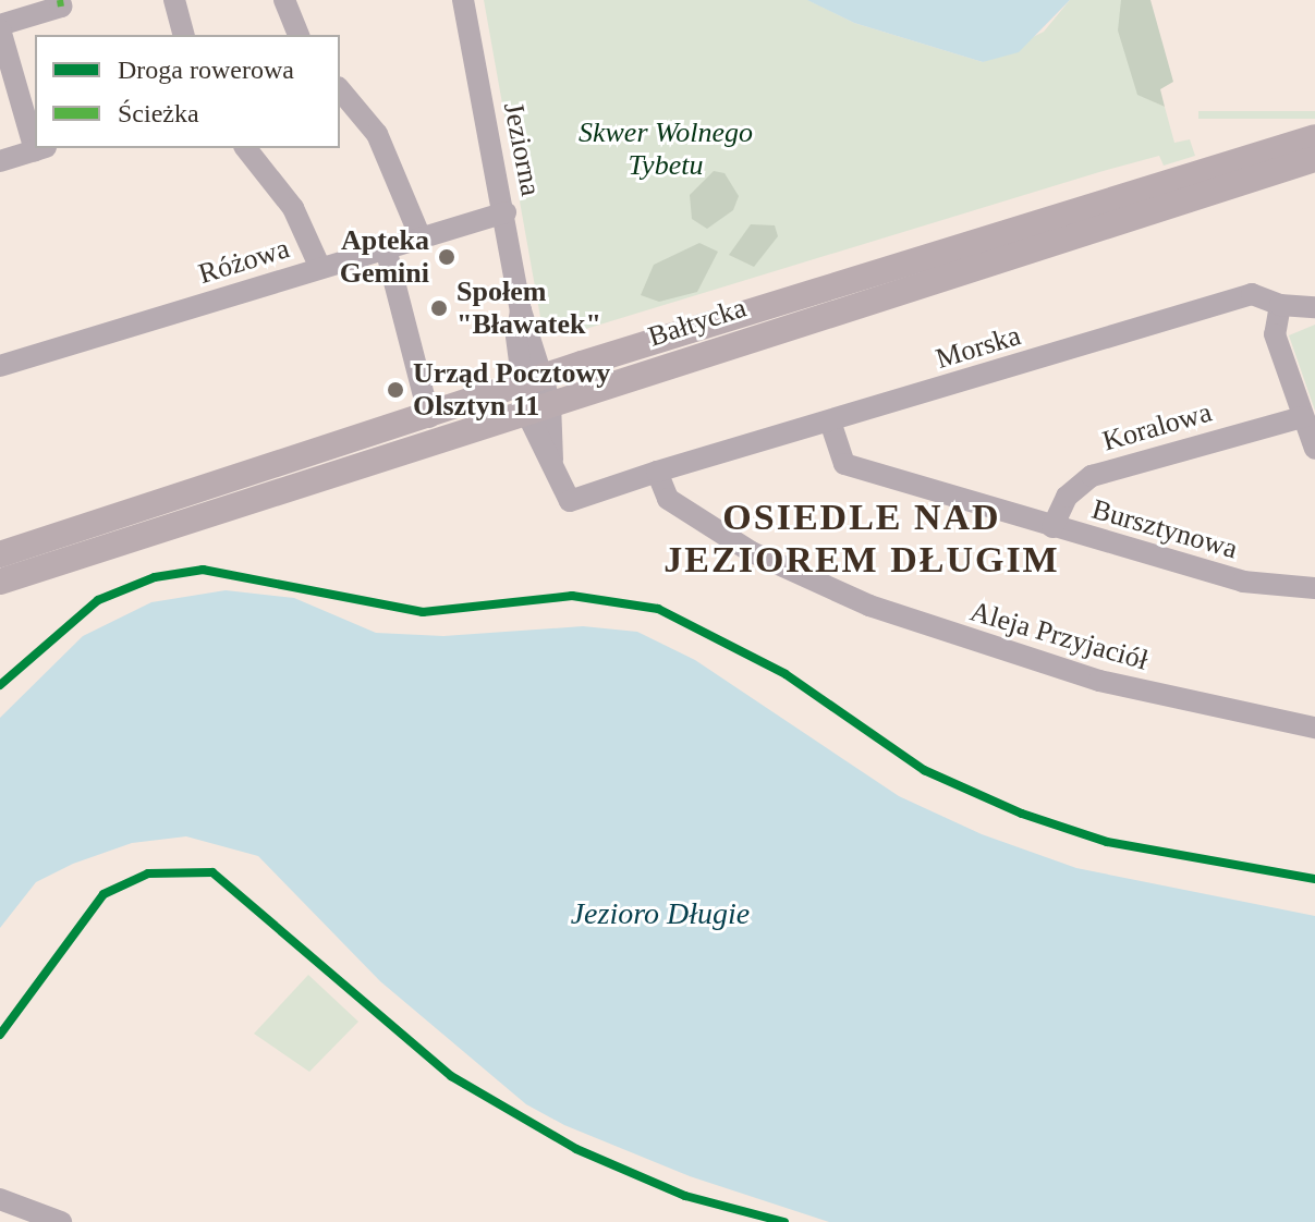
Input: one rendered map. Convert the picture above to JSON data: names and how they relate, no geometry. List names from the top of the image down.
{
  "streets": {
    "main road": ["Bałtycka"],
    "street": [
      "Jeziorna",
      "Różowa",
      "Morska",
      "Koralowa",
      "Bursztynowa",
      "Aleja Przyjaciół"
    ]
  },
  "crossings": [
    ["Jeziorna", "Różowa"],
    ["Jeziorna", "Bałtycka"],
    ["Morska", "Bursztynowa"],
    ["Morska", "Aleja Przyjaciół"],
    ["Koralowa", "Bursztynowa"]
  ],
  "districts": ["OSIEDLE NAD JEZIOREM DŁUGIM"],
  "water": ["Jezioro Długie"],
  "parks": ["Skwer Wolnego Tybetu"],
  "places": ["Apteka Gemini", "Społem \"Bławatek\"", "Urząd Pocztowy Olsztyn 11"],
  "legend": ["Droga rowerowa", "Ścieżka"]
}
